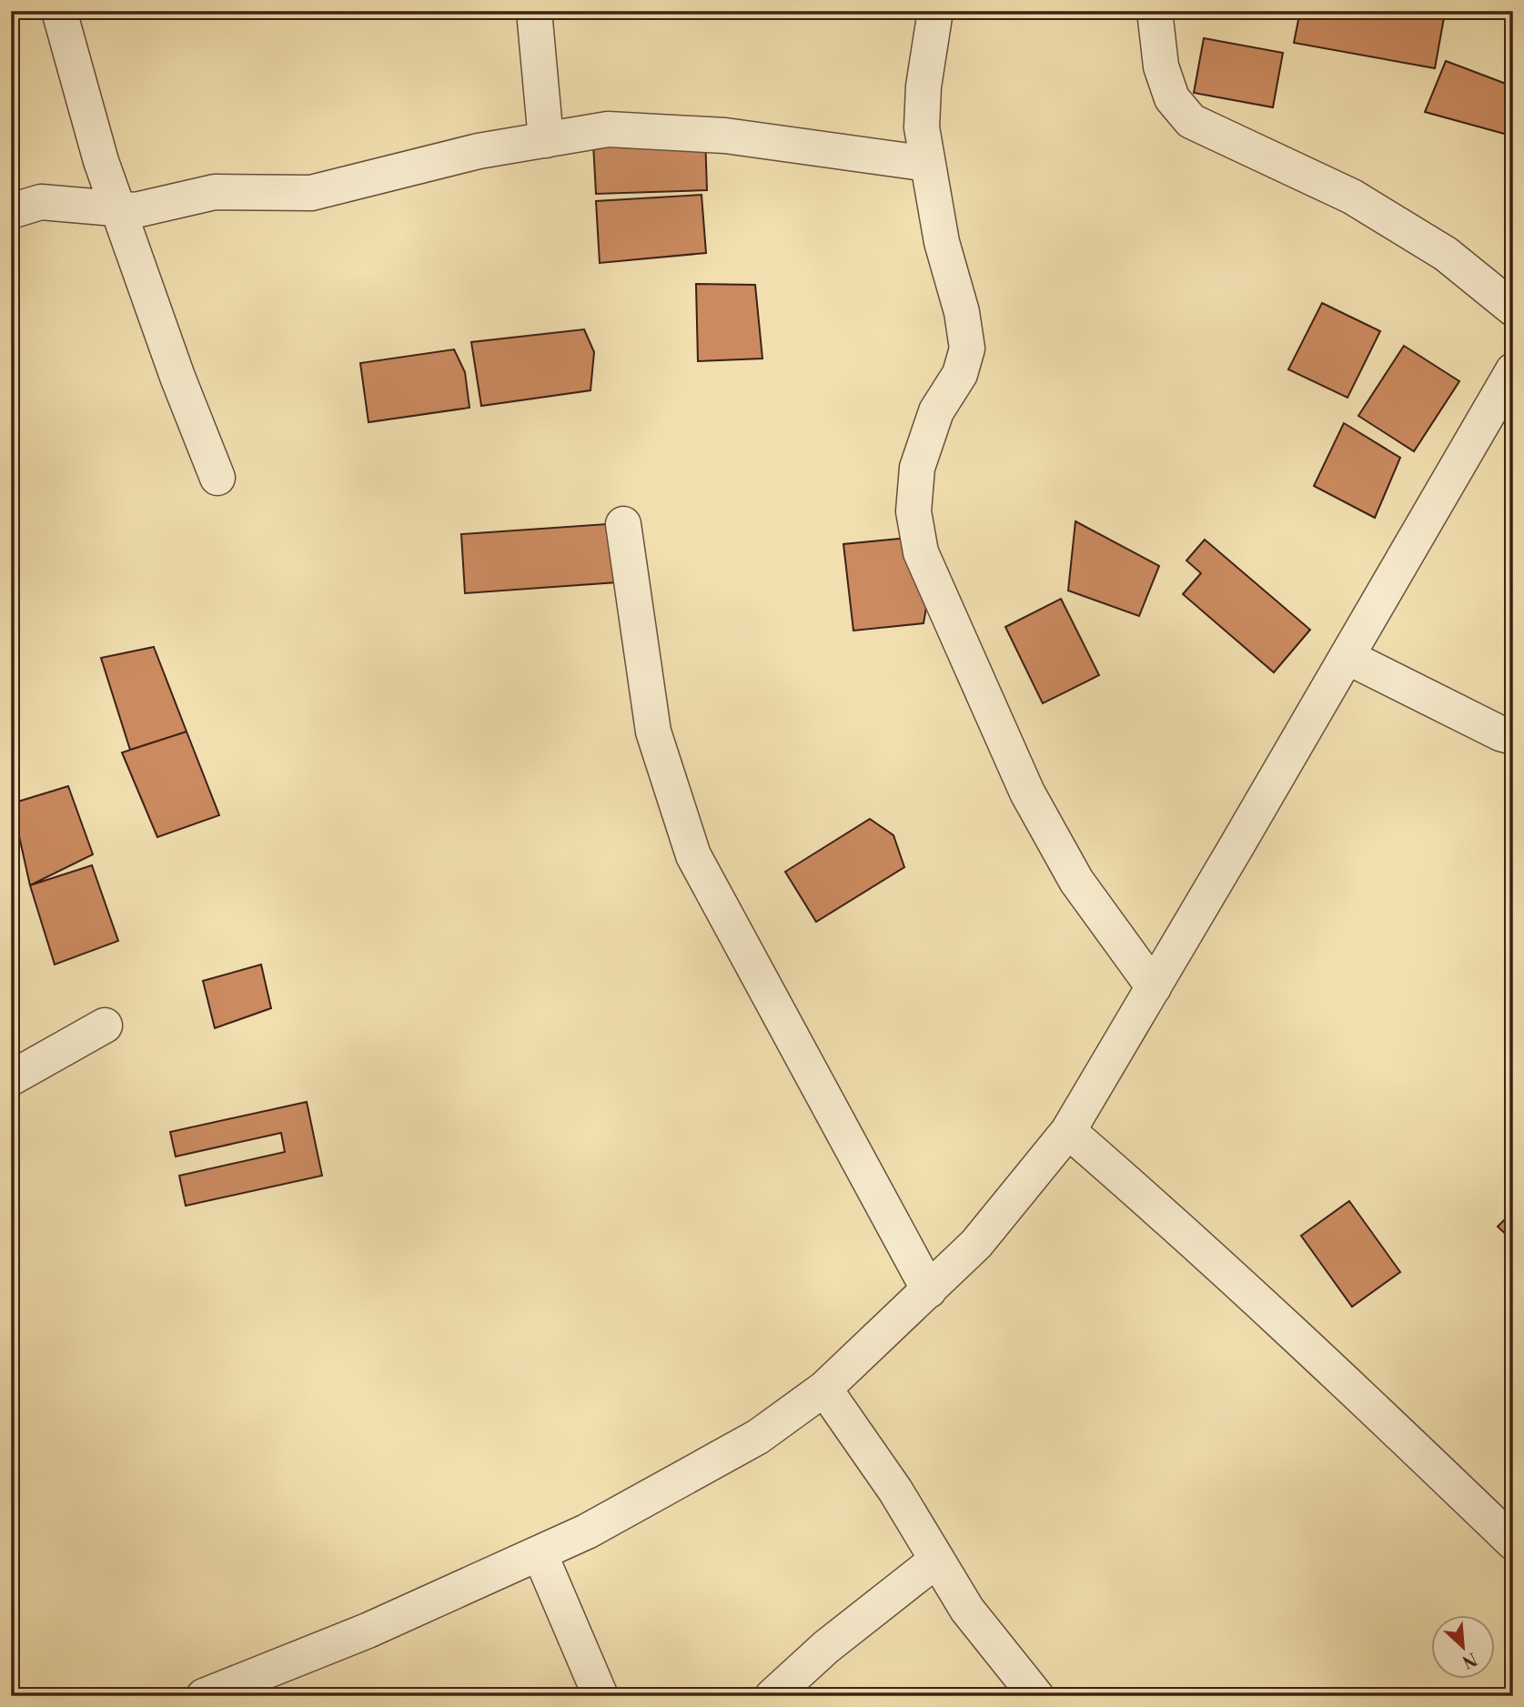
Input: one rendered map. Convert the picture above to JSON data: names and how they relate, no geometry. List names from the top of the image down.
{
  "north": "bottom right"
}
